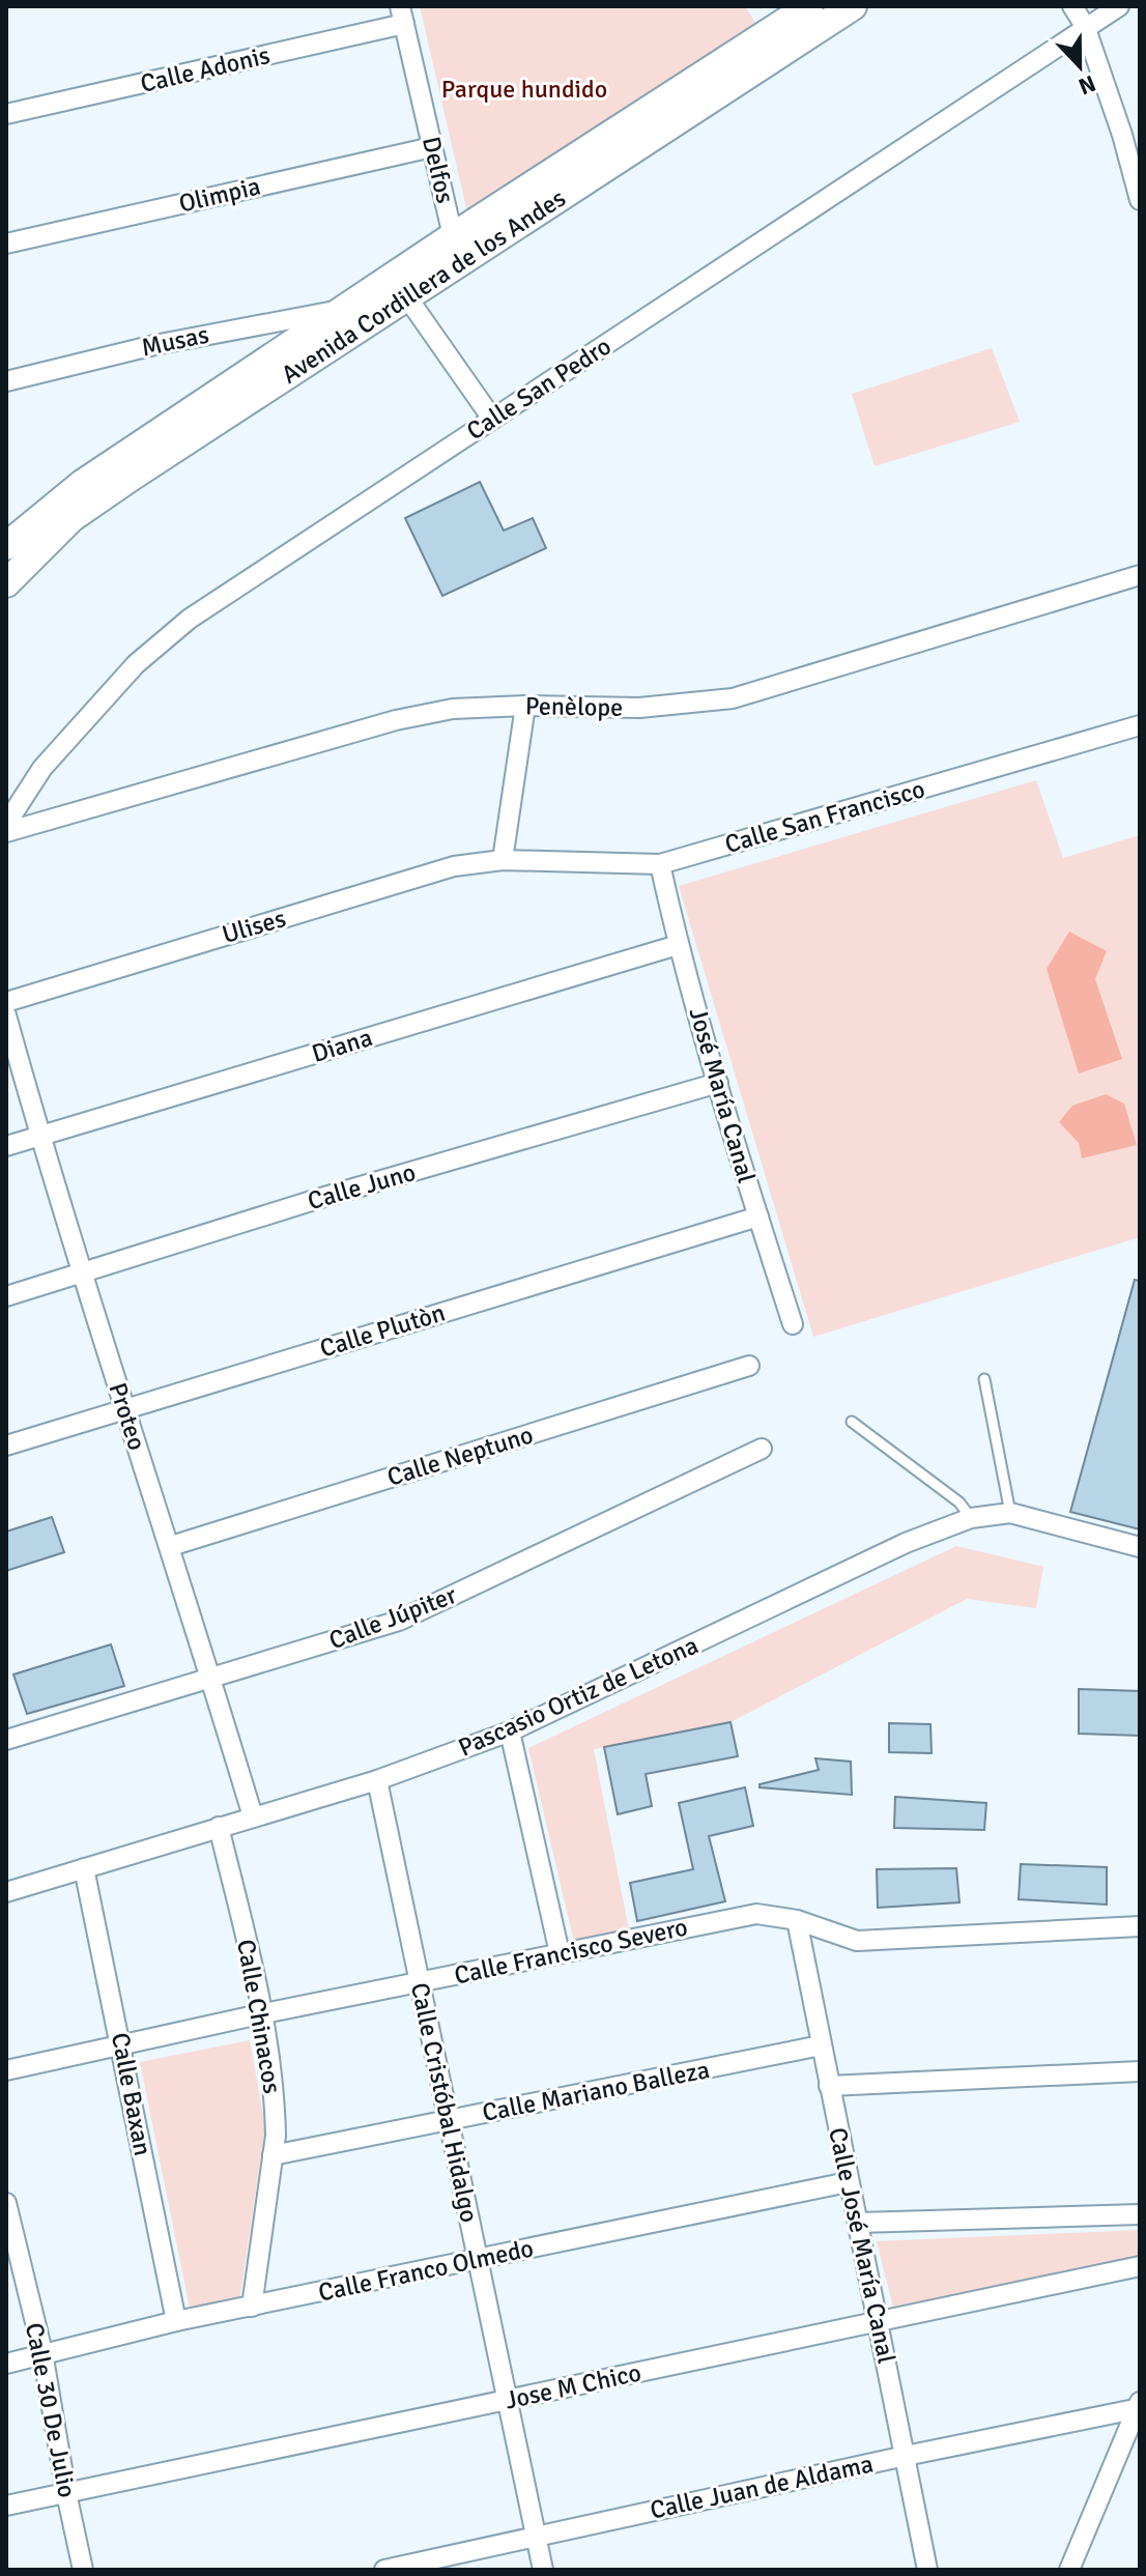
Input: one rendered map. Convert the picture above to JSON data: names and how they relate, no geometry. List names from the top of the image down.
{
  "streets": {
    "street": [
      "Calle Adonis",
      "Delfos",
      "Olimpia",
      "Avenida Cordillera de los Andes",
      "Musas",
      "Calle San Pedro",
      "Penèlope",
      "Calle San Francisco",
      "Ulises",
      "Diana",
      "José María Canal",
      "Calle Juno",
      "Calle Plutòn",
      "Proteo",
      "Calle Neptuno",
      "Calle Júpiter",
      "Pascasio Ortiz de Letona",
      "Calle Francisco Severo",
      "Calle Chinacos",
      "Calle Mariano Balleza",
      "Calle Baxan",
      "Calle Cristóbal Hidalgo",
      "Calle José María Canal",
      "Calle Franco Olmedo",
      "Jose M Chico",
      "Calle 30 De Julio",
      "Calle Juan de Aldama"
    ]
  },
  "crossings": [
    ["Calle Adonis", "Delfos"],
    ["Delfos", "Olimpia"],
    ["Delfos", "Avenida Cordillera de los Andes"],
    ["Avenida Cordillera de los Andes", "Musas"],
    ["Calle San Francisco", "Ulises"],
    ["Calle San Francisco", "José María Canal"],
    ["Diana", "José María Canal"],
    ["Diana", "Proteo"],
    ["José María Canal", "Calle Juno"],
    ["José María Canal", "Calle Plutòn"],
    ["Calle Juno", "Proteo"],
    ["Calle Plutòn", "Proteo"],
    ["Proteo", "Calle Neptuno"],
    ["Proteo", "Calle Júpiter"],
    ["Proteo", "Pascasio Ortiz de Letona"],
    ["Pascasio Ortiz de Letona", "Calle Chinacos"],
    ["Pascasio Ortiz de Letona", "Calle Baxan"],
    ["Pascasio Ortiz de Letona", "Calle Cristóbal Hidalgo"],
    ["Calle Francisco Severo", "Calle Chinacos"],
    ["Calle Francisco Severo", "Calle Baxan"],
    ["Calle Francisco Severo", "Calle Cristóbal Hidalgo"],
    ["Calle Francisco Severo", "Calle José María Canal"],
    ["Calle Chinacos", "Calle Mariano Balleza"],
    ["Calle Chinacos", "Calle Franco Olmedo"],
    ["Calle Mariano Balleza", "Calle Cristóbal Hidalgo"],
    ["Calle Mariano Balleza", "Calle José María Canal"],
    ["Calle Baxan", "Calle Franco Olmedo"],
    ["Calle Cristóbal Hidalgo", "Calle Franco Olmedo"],
    ["Calle Cristóbal Hidalgo", "Jose M Chico"],
    ["Calle Cristóbal Hidalgo", "Calle Juan de Aldama"],
    ["Calle José María Canal", "Calle Franco Olmedo"],
    ["Calle José María Canal", "Jose M Chico"],
    ["Calle José María Canal", "Calle Juan de Aldama"],
    ["Calle Franco Olmedo", "Calle 30 De Julio"],
    ["Jose M Chico", "Calle 30 De Julio"]
  ],
  "parks": ["Parque hundido"],
  "north": "bottom"
}
